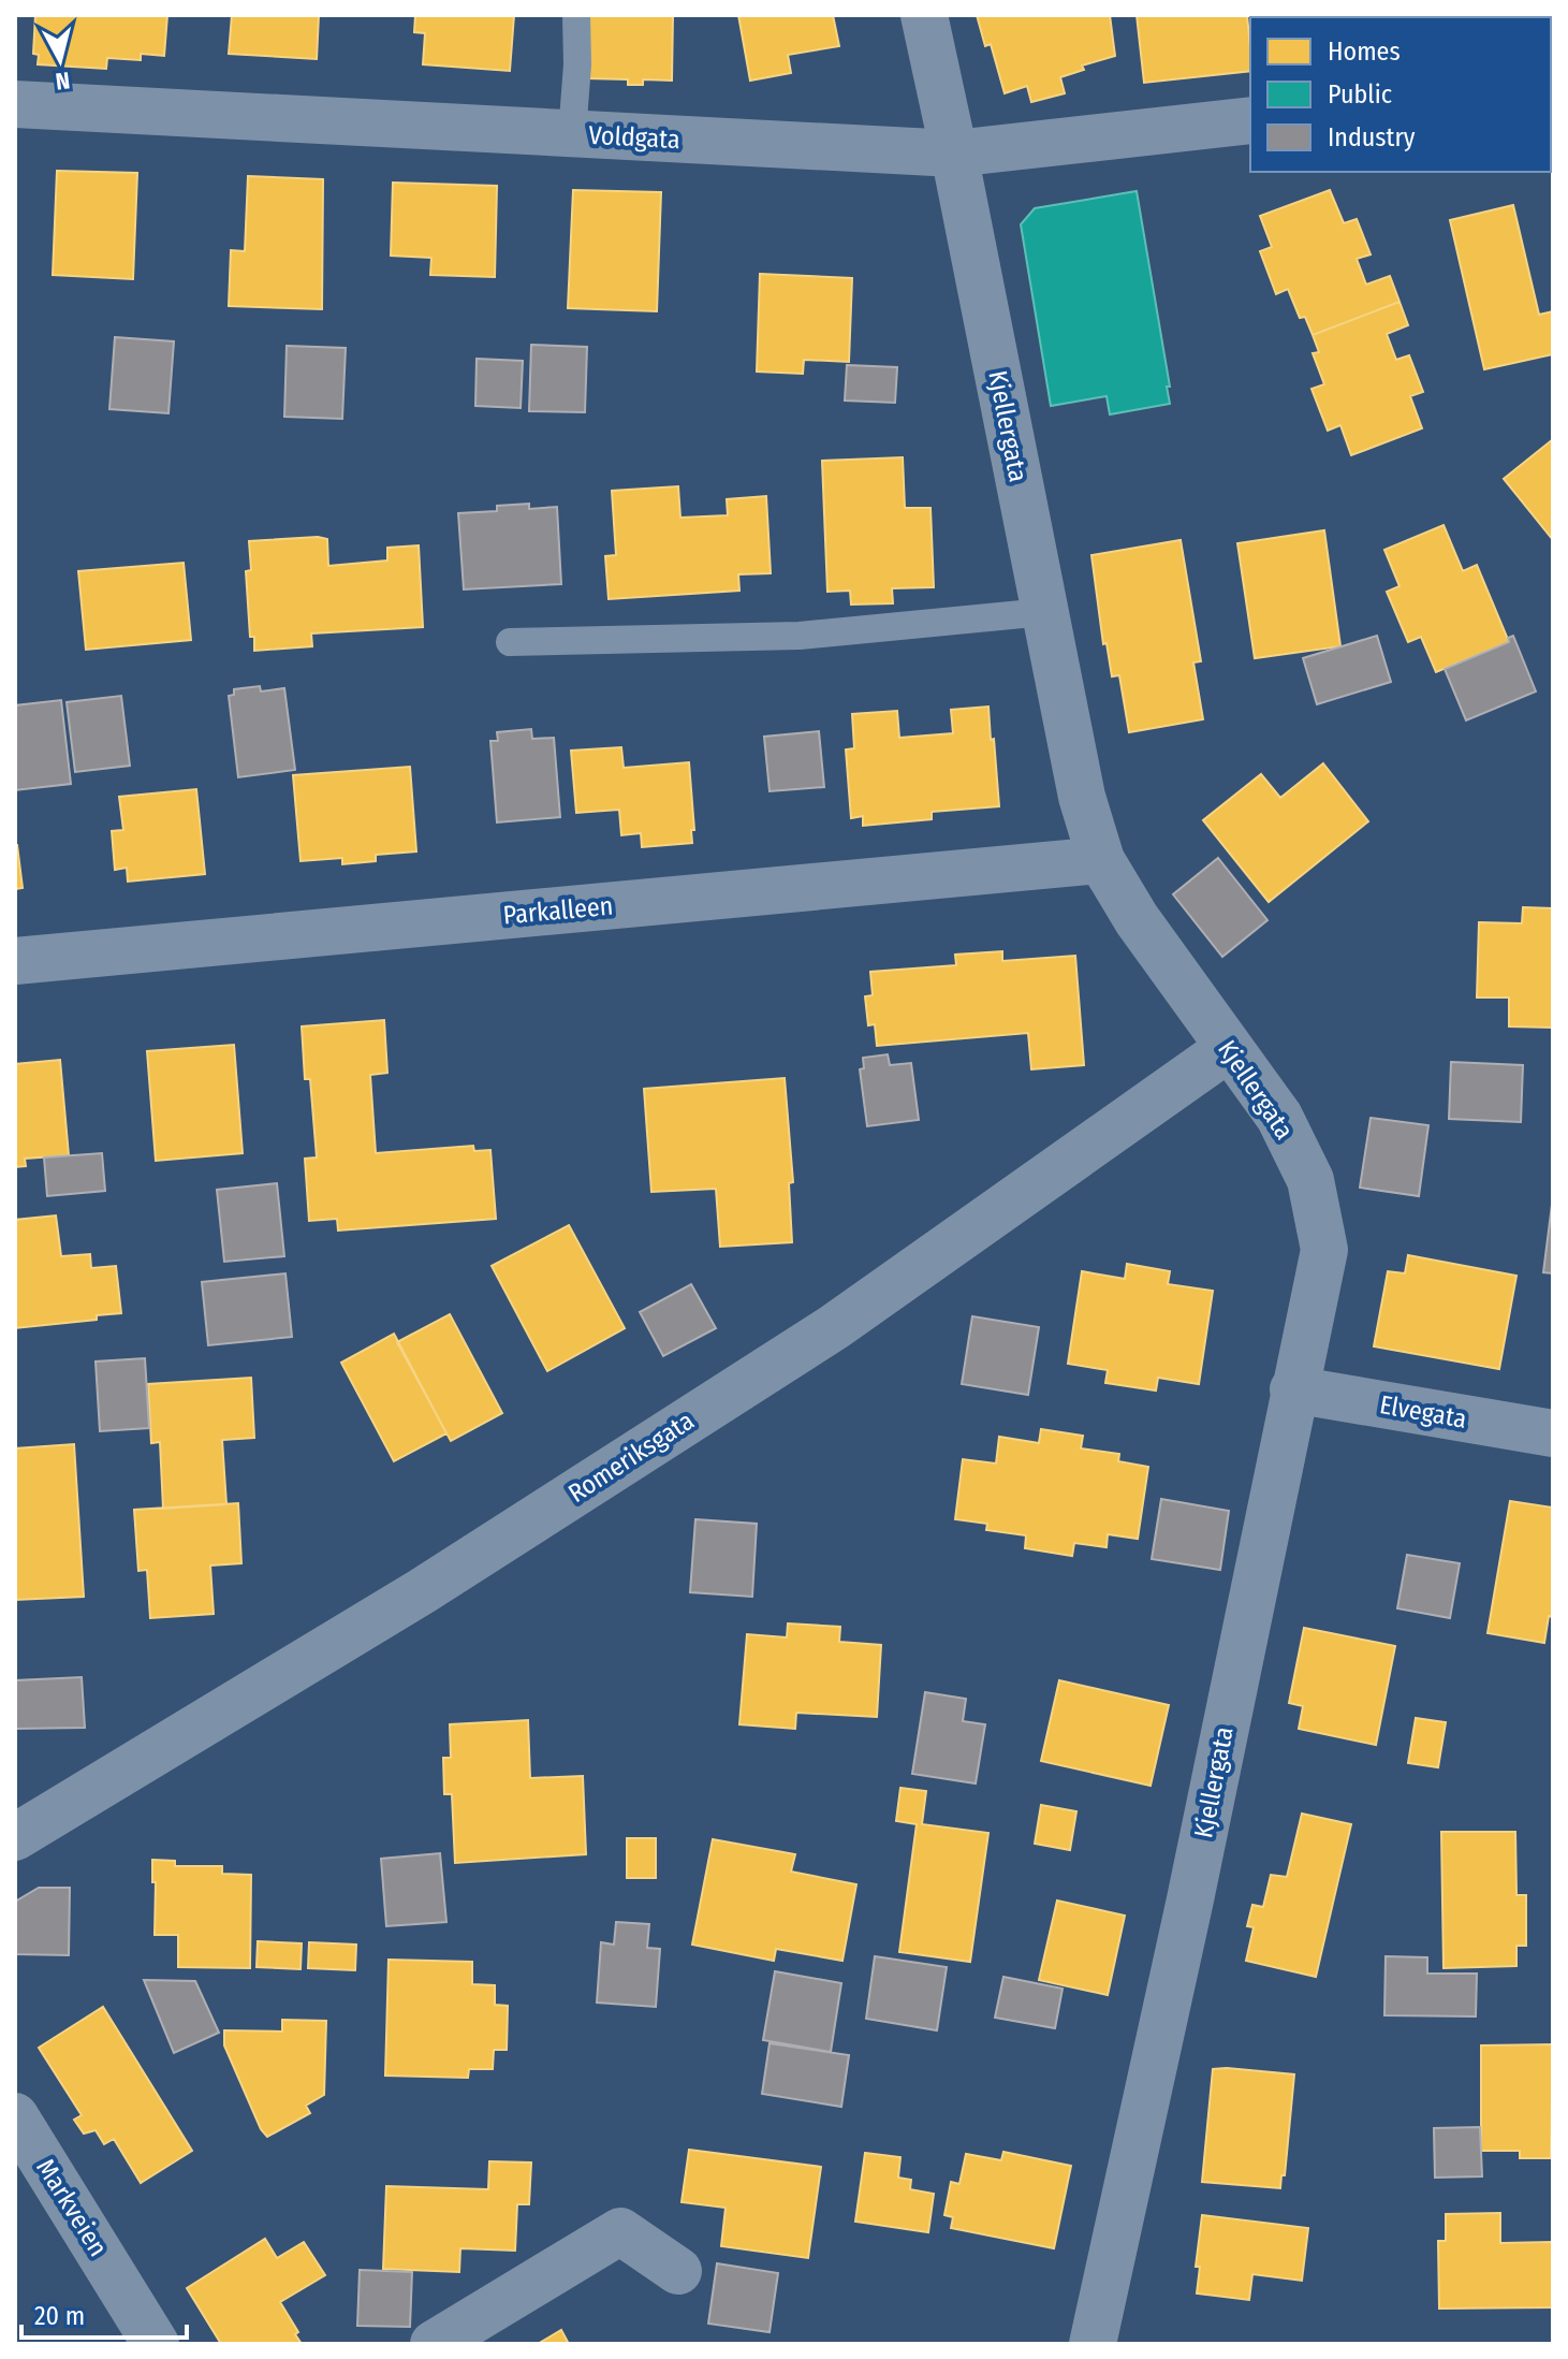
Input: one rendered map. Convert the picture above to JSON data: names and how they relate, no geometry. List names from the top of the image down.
{
  "streets": {
    "street": [
      "Voldgata",
      "Kjellergata",
      "Parkalleen",
      "Elvegata",
      "Romeriksgata",
      "Markveien"
    ]
  },
  "crossings": [
    ["Voldgata", "Kjellergata"],
    ["Kjellergata", "Parkalleen"],
    ["Kjellergata", "Elvegata"],
    ["Kjellergata", "Romeriksgata"]
  ],
  "legend": ["Homes", "Public", "Industry"],
  "scale_bar": "20 m",
  "north": "bottom"
}
